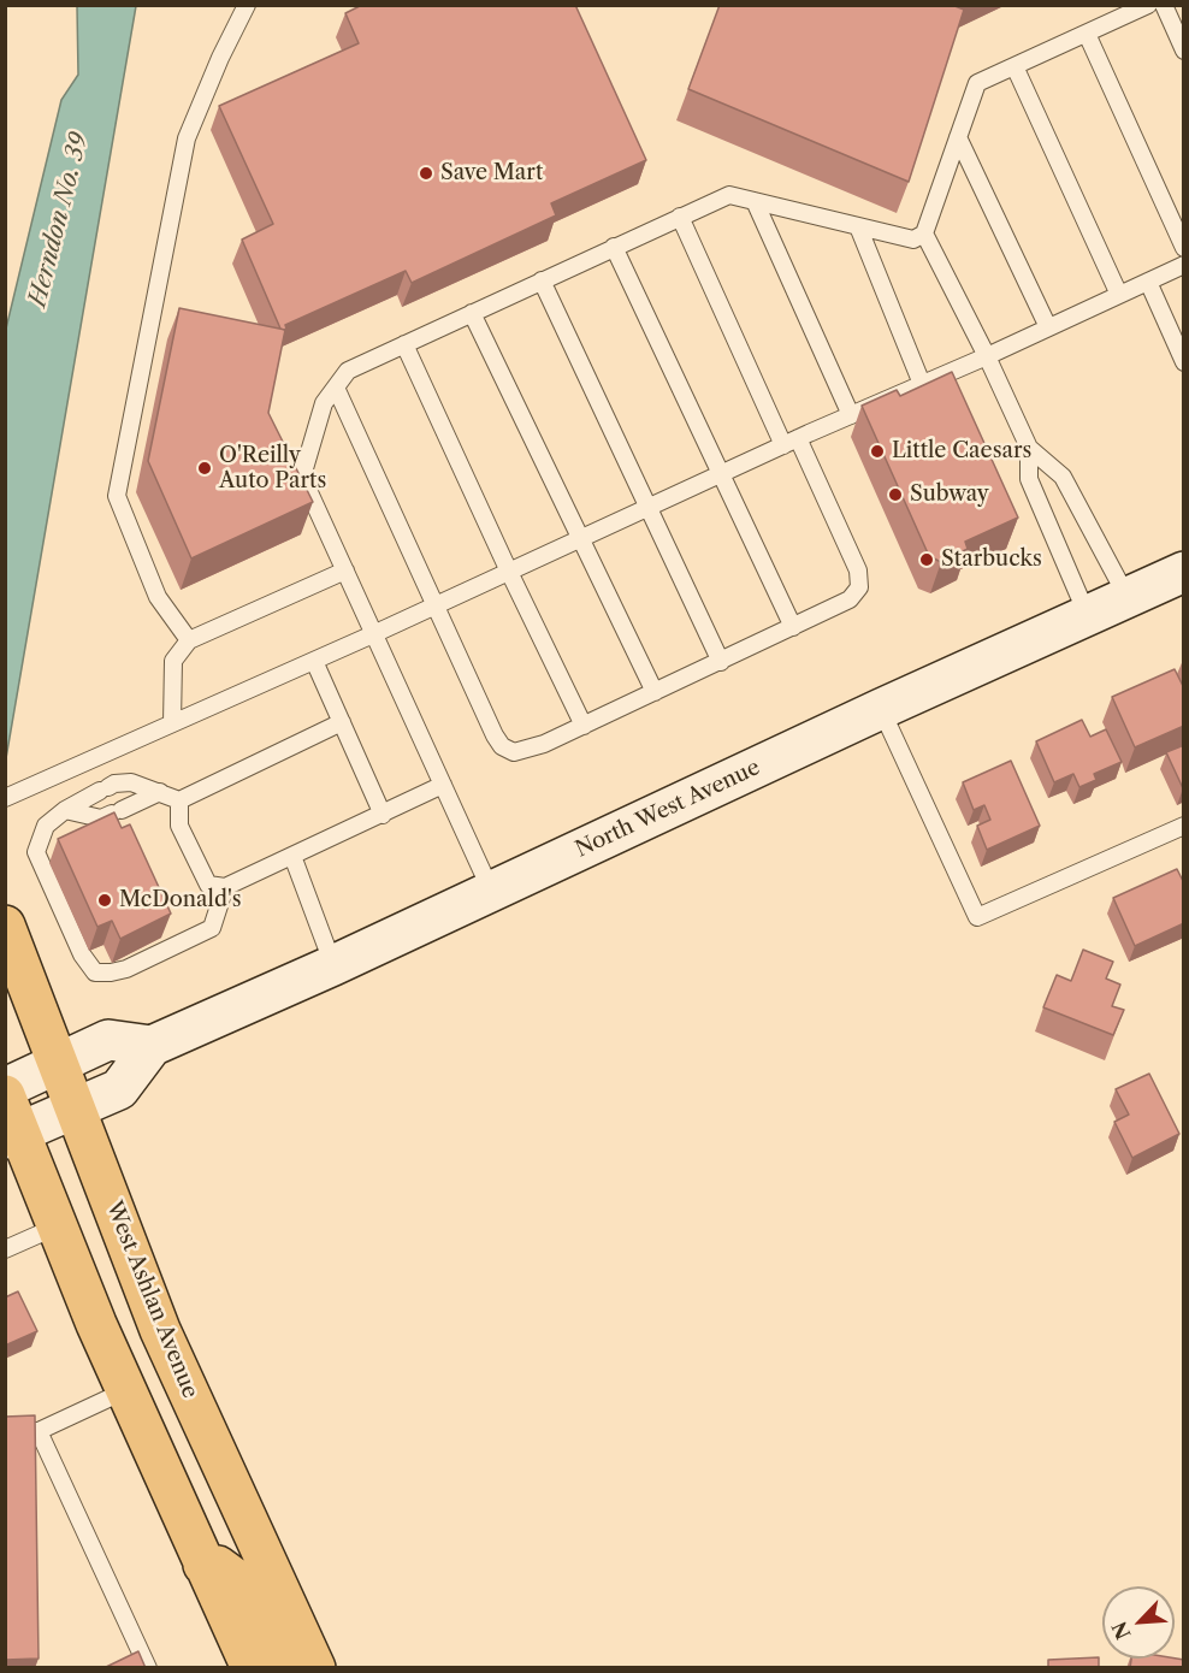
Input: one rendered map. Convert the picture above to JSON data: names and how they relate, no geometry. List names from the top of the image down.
{
  "streets": {
    "main road": ["North West Avenue", "West Ashlan Avenue"]
  },
  "crossings": [
    ["North West Avenue", "West Ashlan Avenue"]
  ],
  "water": ["Herndon No. 39"],
  "places": [
    "Save Mart",
    "Little Caesars",
    "O'Reilly Auto Parts",
    "Subway",
    "Starbucks",
    "McDonald's"
  ],
  "north": "bottom left"
}
